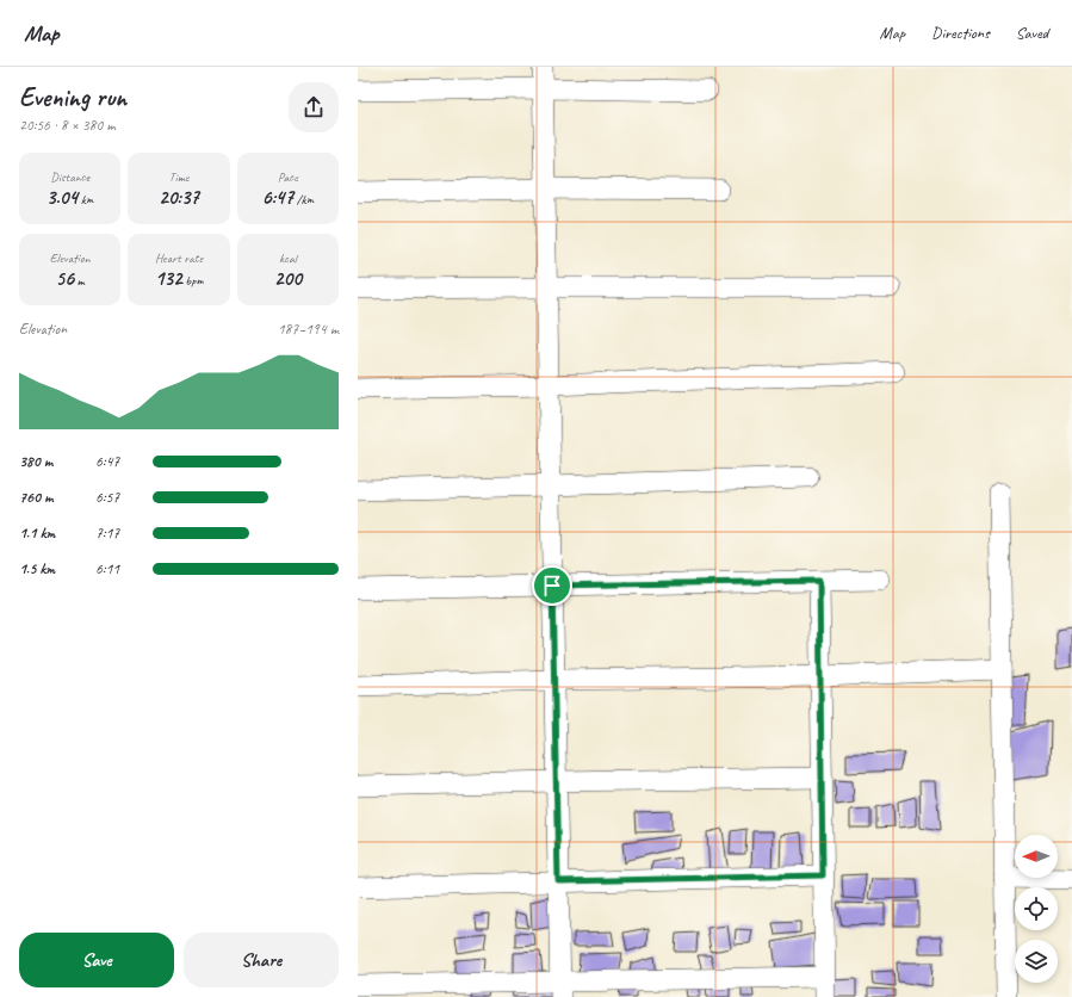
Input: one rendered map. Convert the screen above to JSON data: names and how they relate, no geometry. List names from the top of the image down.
{
  "north": "left",
  "page": {
    "header": "Map",
    "nav": ["Map", "Directions", "Saved"],
    "heading": ["Evening run", "20:56 · 8 × 380 m"],
    "stats": [
      ["Distance", "3.04 km"],
      ["Time", "20:37"],
      ["Pace", "6:47 /km"],
      ["Elevation", "56 m"],
      ["Heart rate", "132 bpm"],
      ["kcal", "200"]
    ],
    "chart": ["Elevation", "187–194 m"],
    "list": [
      {
        "name": "380 m",
        "note": "6:47"
      },
      {
        "name": "760 m",
        "note": "6:57"
      },
      {
        "name": "1.1 km",
        "note": "7:17"
      },
      {
        "name": "1.5 km",
        "note": "6:11"
      }
    ],
    "buttons": ["Save", "Share"]
  }
}
